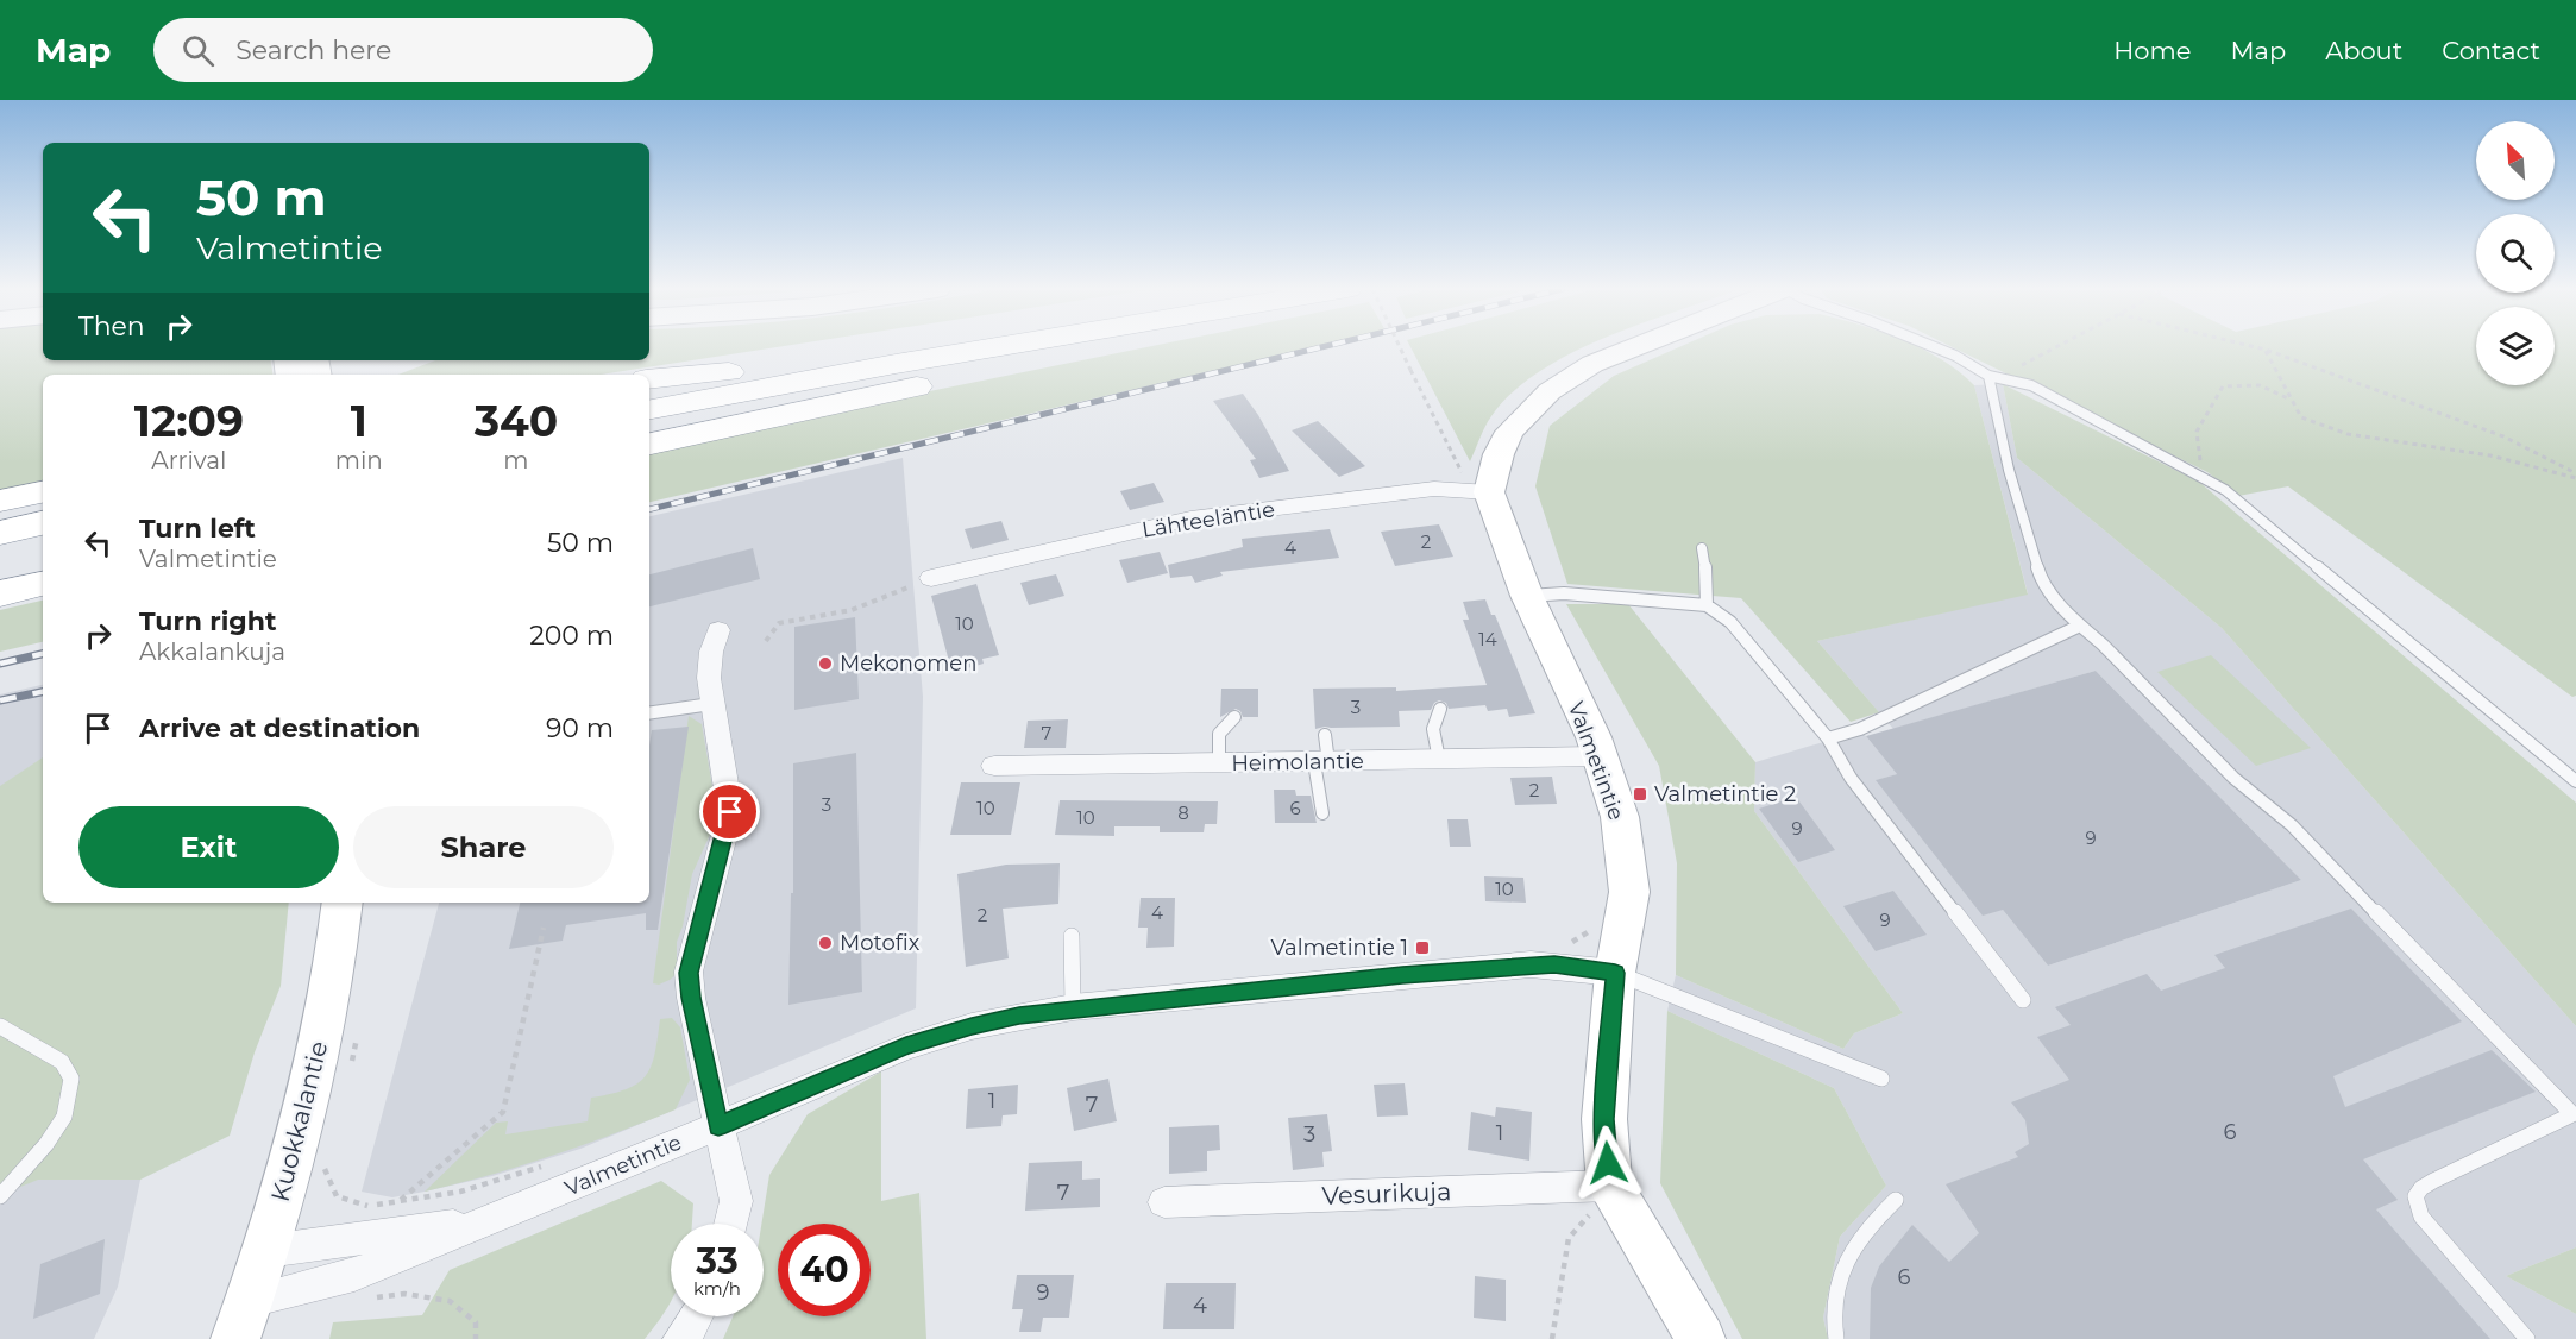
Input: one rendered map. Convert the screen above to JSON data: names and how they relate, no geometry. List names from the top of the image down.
{
  "streets": {
    "street": [
      "Lähteeläntie",
      "Valmetintie",
      "Heimolantie",
      "Kuokkalantie",
      "Vesurikuja"
    ]
  },
  "crossings": [
    ["Lähteeläntie", "Valmetintie"],
    ["Valmetintie", "Heimolantie"],
    ["Valmetintie", "Kuokkalantie"]
  ],
  "places": {
    "other": ["Mekonomen", "Motofix"],
    "transit": ["Valmetintie 2", "Valmetintie 1"]
  },
  "house_numbers": [
    "2",
    "4",
    "10",
    "14",
    "3",
    "7",
    "2",
    "3",
    "10",
    "6",
    "8",
    "10",
    "9",
    "9",
    "10",
    "4",
    "2",
    "9",
    "1",
    "7",
    "6",
    "1",
    "3",
    "7",
    "6",
    "9",
    "4"
  ],
  "north": "top left",
  "page": {
    "header": "Map",
    "search": "Search here",
    "nav": [
      "Home",
      "Map",
      "About",
      "Contact"
    ],
    "turn": ["50 m", "Valmetintie"],
    "then": "Then",
    "eta": [
      "12:09",
      "Arrival",
      "1",
      "min",
      "340",
      "m"
    ],
    "list": [
      {
        "name": "Turn left",
        "note": "Valmetintie",
        "value": "50 m"
      },
      {
        "name": "Turn right",
        "note": "Akkalankuja",
        "value": "200 m"
      },
      {
        "name": "Arrive at destination",
        "value": "90 m"
      }
    ],
    "buttons": ["Exit", "Share"],
    "speed": "33 km/h",
    "limit": "40"
  }
}
